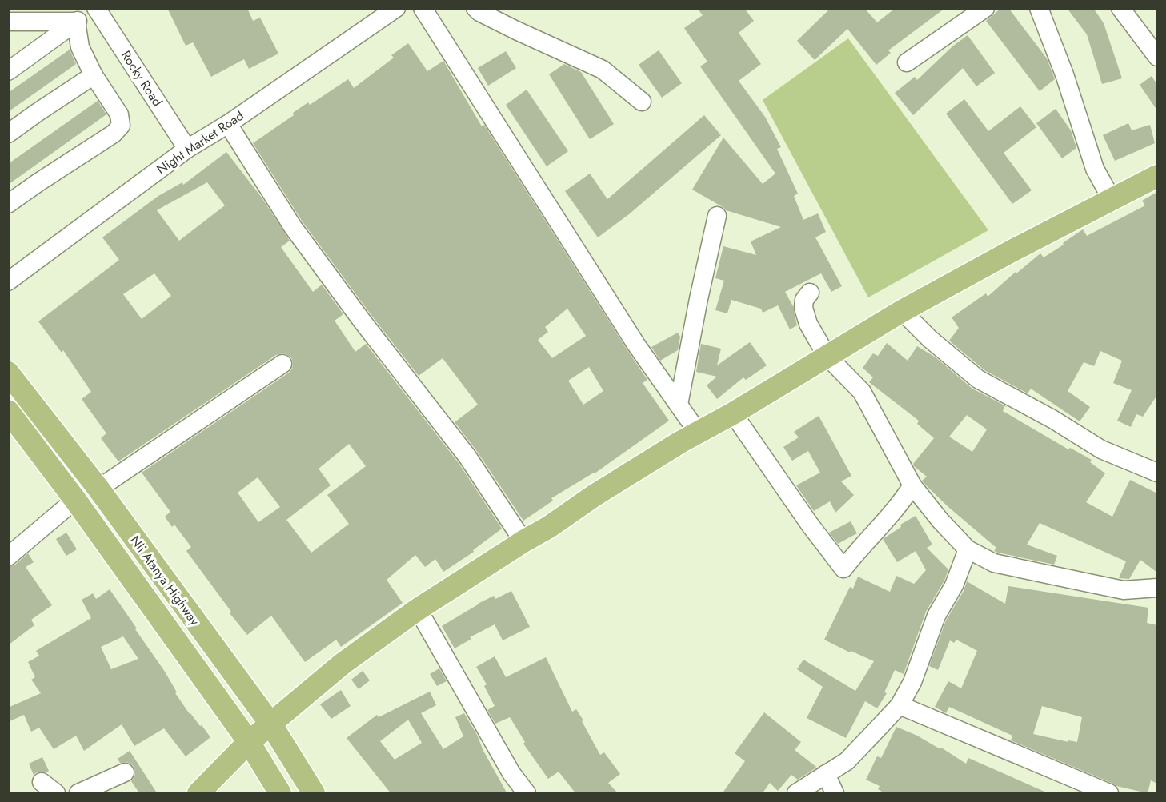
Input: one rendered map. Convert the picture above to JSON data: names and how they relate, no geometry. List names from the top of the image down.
{
  "streets": {
    "main road": ["Nii Atanya Highway"],
    "street": ["Rocky Road", "Night Market Road"]
  },
  "crossings": [
    ["Rocky Road", "Night Market Road"]
  ]
}
